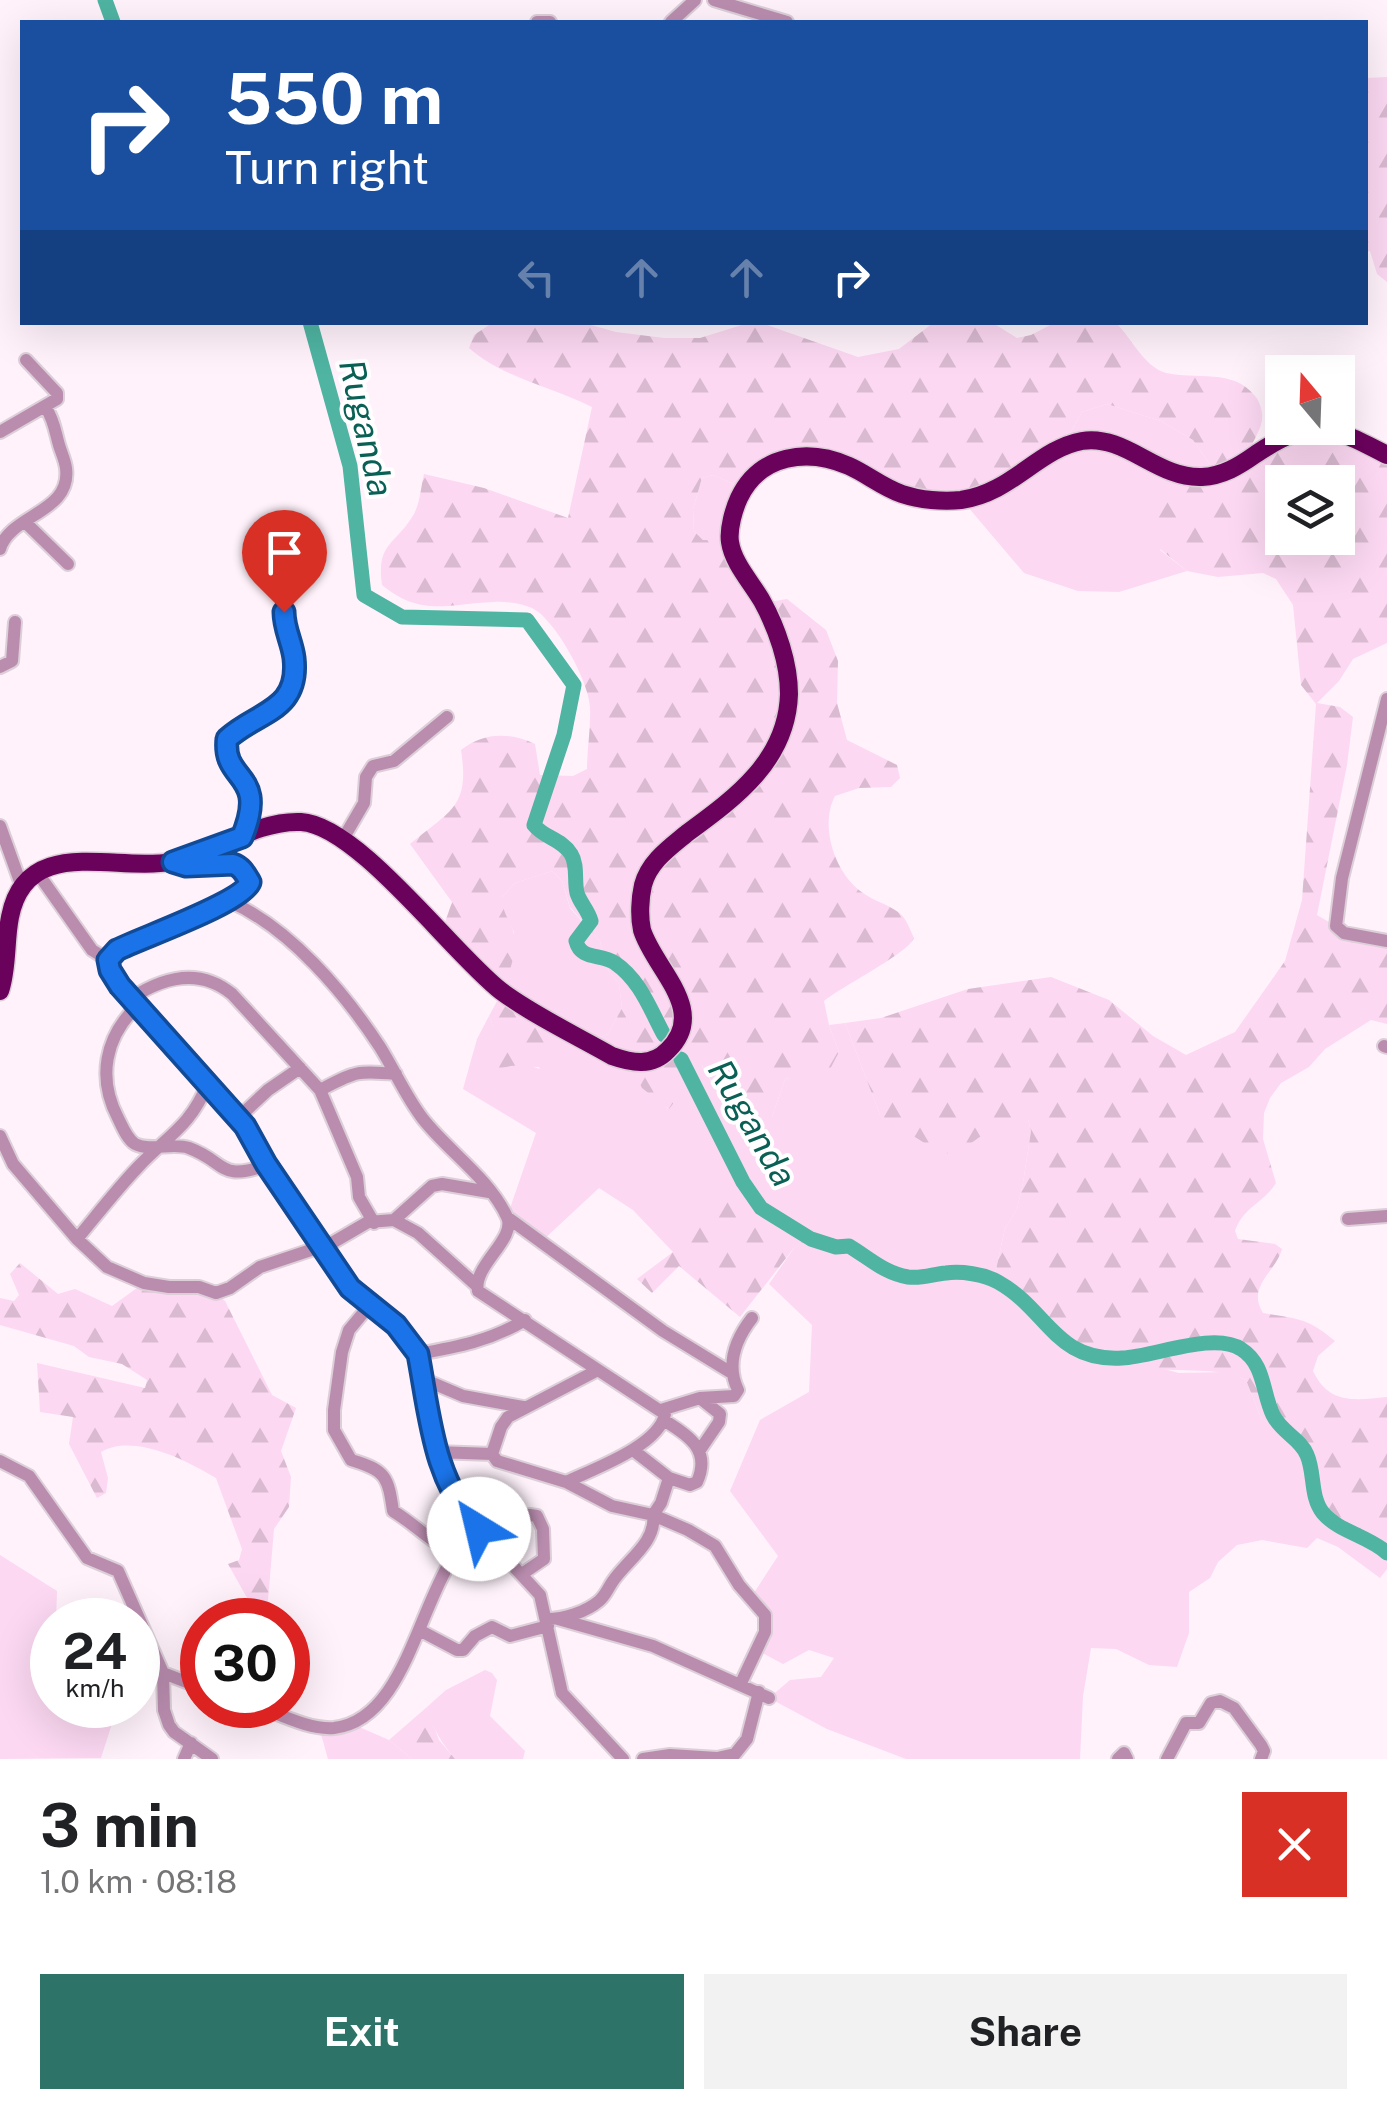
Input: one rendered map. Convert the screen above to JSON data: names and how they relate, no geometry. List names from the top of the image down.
{
  "water": ["Ruganda"],
  "north": "top",
  "page": {
    "turn": ["550 m", "Turn right"],
    "speed": "24 km/h",
    "limit": "30",
    "heading": ["3 min", "1.0 km · 08:18"],
    "buttons": ["Exit", "Share"]
  }
}
